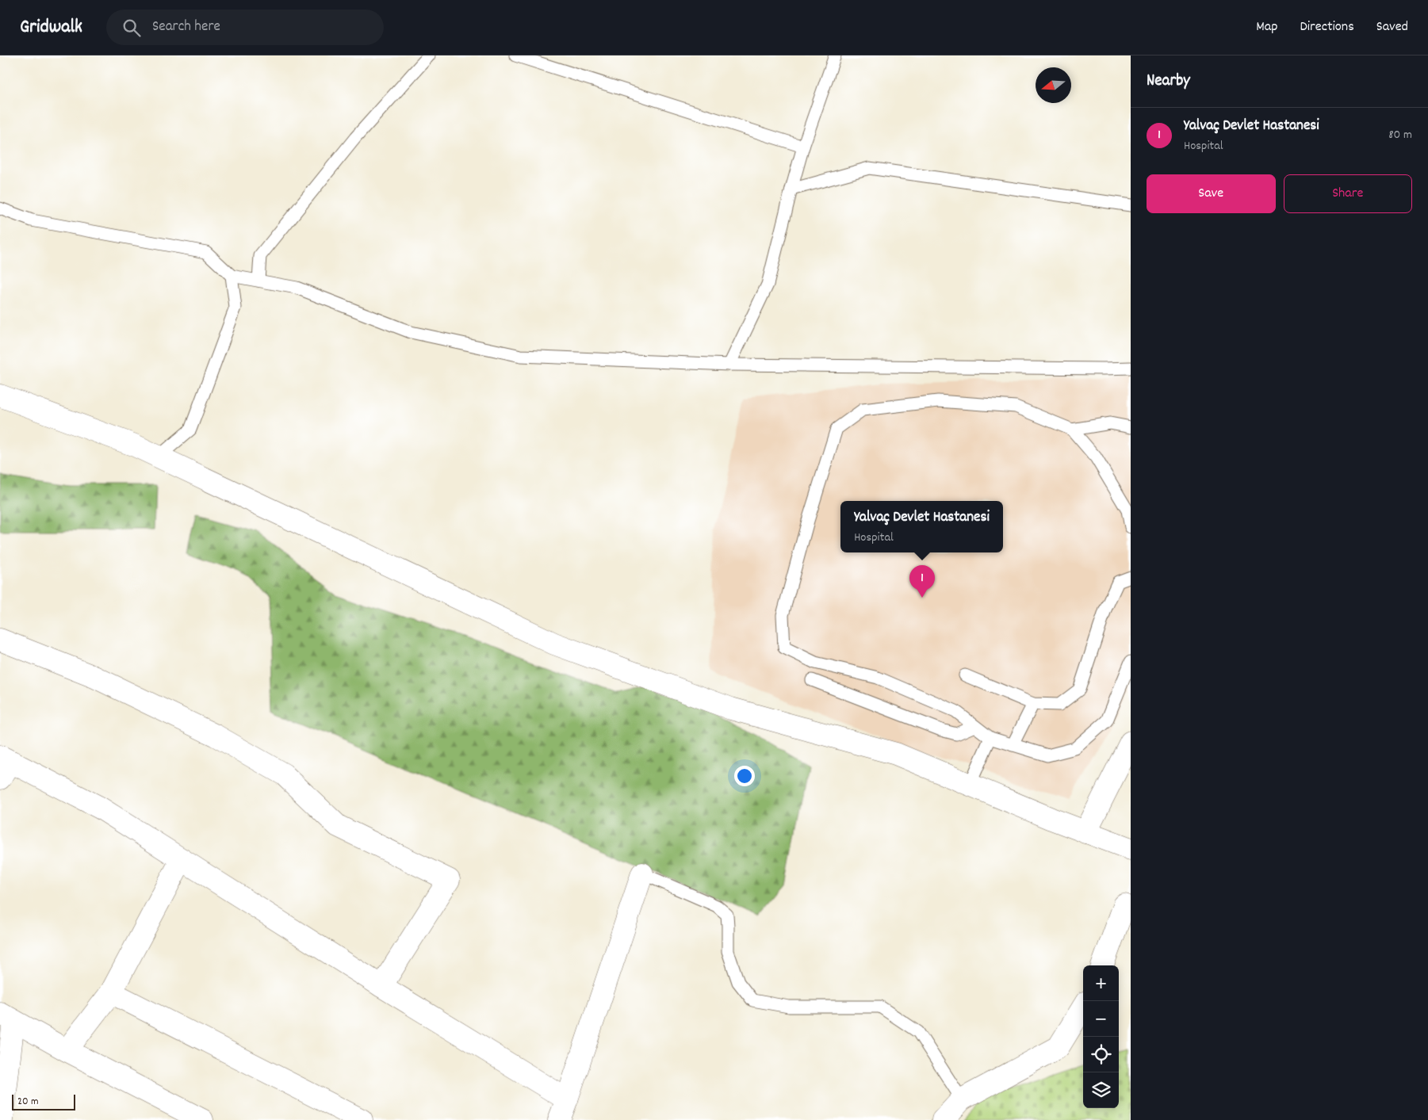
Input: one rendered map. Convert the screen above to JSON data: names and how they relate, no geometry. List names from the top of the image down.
{
  "scale_bar": "20 m",
  "north": "left",
  "page": {
    "header": "Gridwalk",
    "search": "Search here",
    "nav": ["Map", "Directions", "Saved"],
    "heading": "Nearby",
    "list": [
      {
        "mark": "1",
        "name": "Yalvaç Devlet Hastanesi",
        "note": "Hospital",
        "value": "80 m"
      }
    ],
    "buttons": ["Save", "Share"],
    "popup": ["Yalvaç Devlet Hastanesi", "Hospital"],
    "pins": "1",
    "map_buttons": ["+", "−"],
    "scale": "20 m"
  }
}
